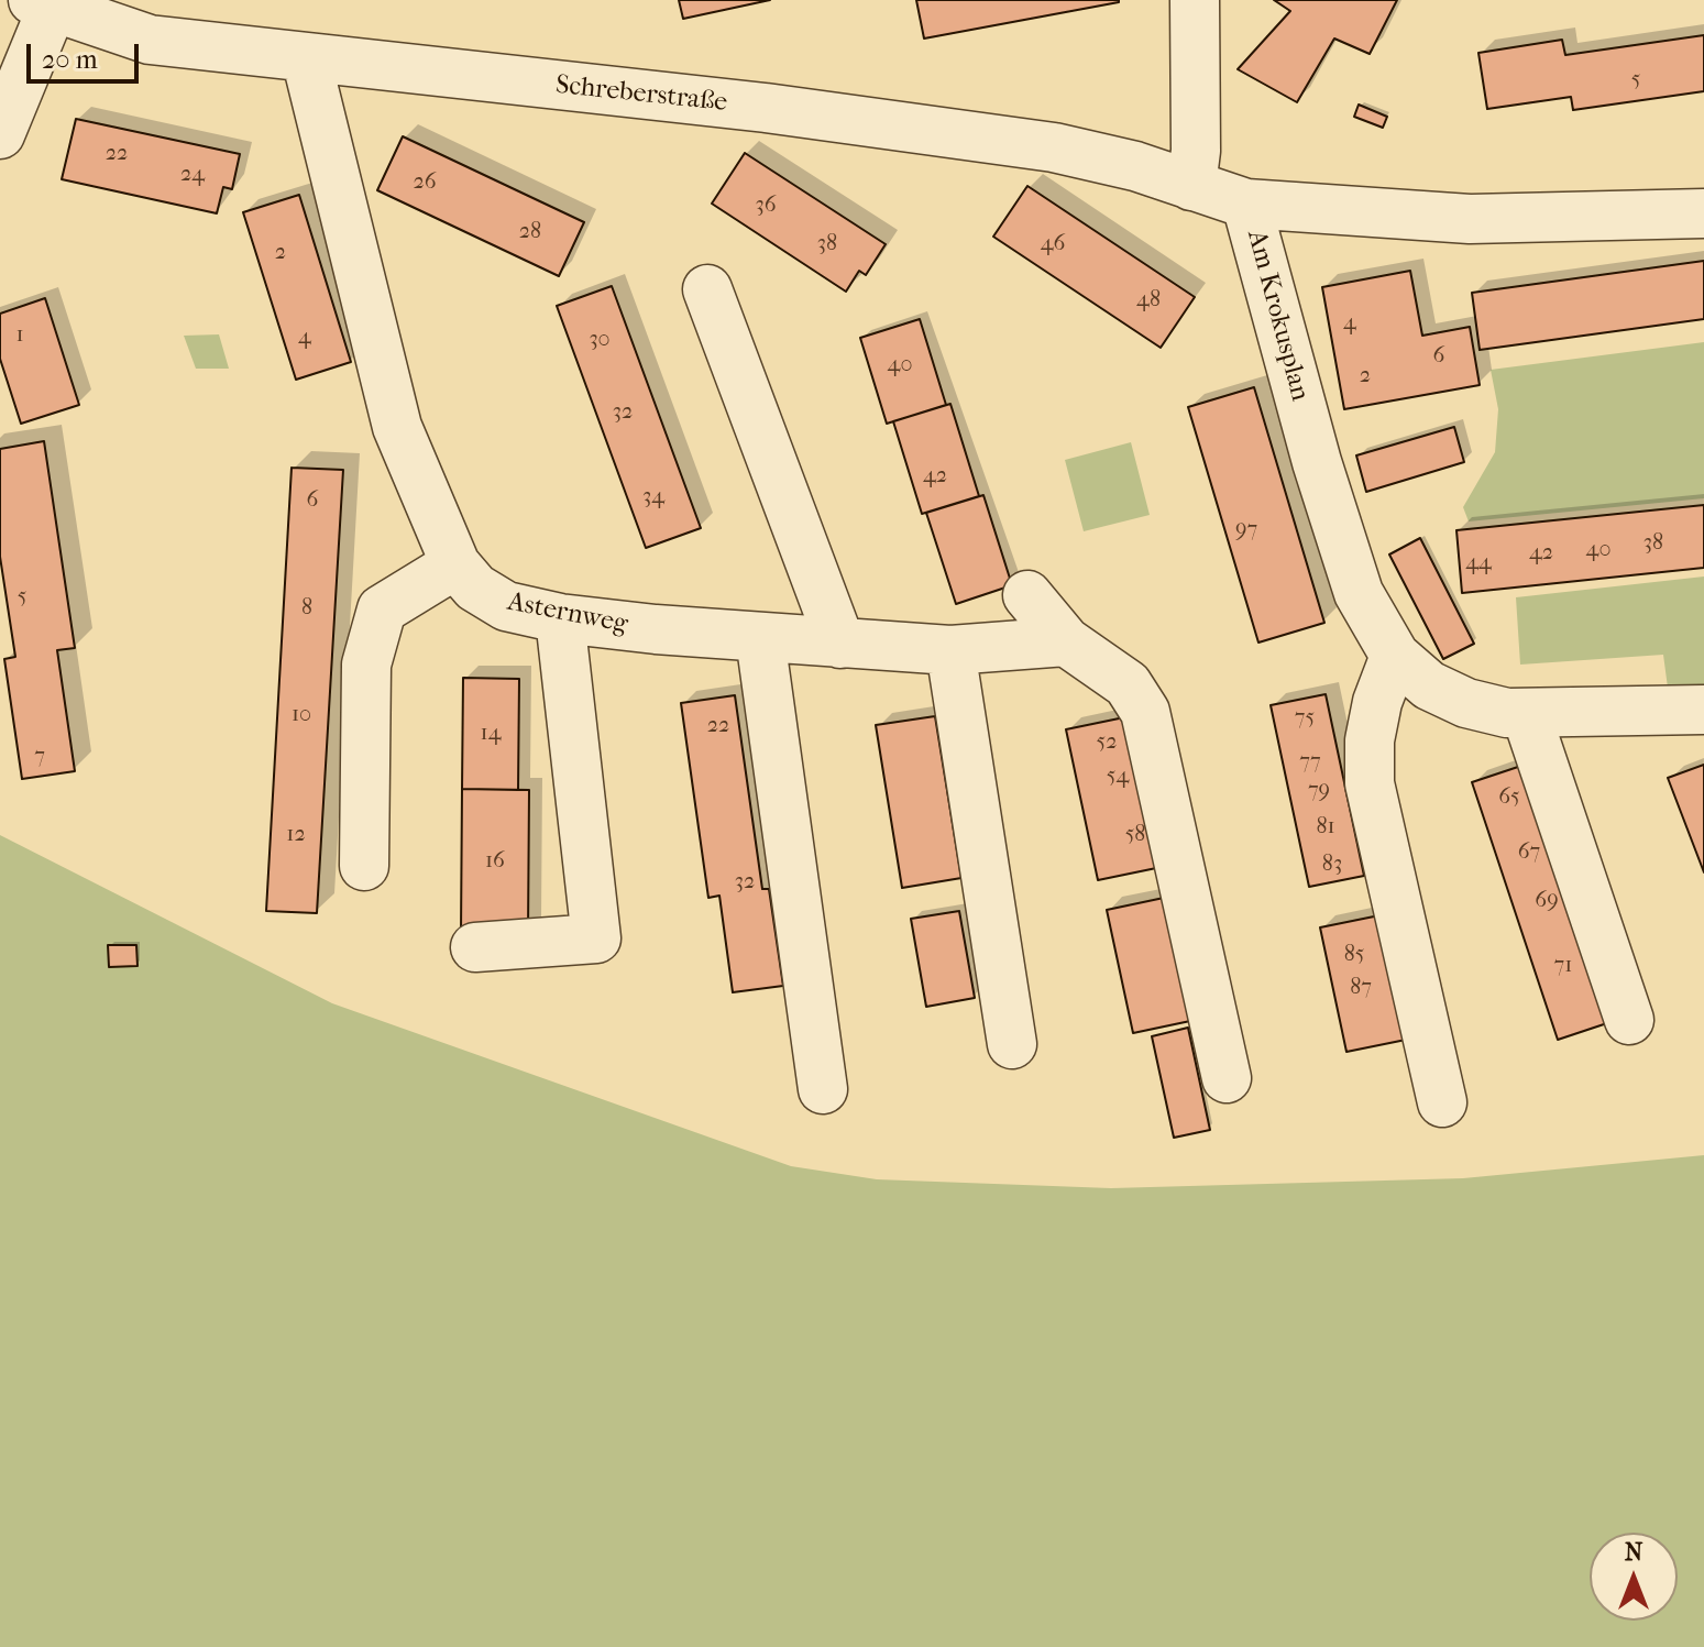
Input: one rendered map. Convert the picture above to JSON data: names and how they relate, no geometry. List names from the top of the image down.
{
  "streets": {
    "street": ["Schreberstraße", "Am Krokusplan", "Asternweg"]
  },
  "crossings": [
    ["Schreberstraße", "Am Krokusplan"],
    ["Schreberstraße", "Asternweg"]
  ],
  "house_numbers": [
    "5",
    "22",
    "24",
    "26",
    "36",
    "28",
    "38",
    "46",
    "2",
    "48",
    "4",
    "1",
    "4",
    "30",
    "6",
    "40",
    "2",
    "32",
    "42",
    "34",
    "6",
    "97",
    "38",
    "40",
    "42",
    "44",
    "5",
    "8",
    "10",
    "75",
    "22",
    "14",
    "52",
    "7",
    "77",
    "54",
    "79",
    "65",
    "81",
    "12",
    "58",
    "67",
    "16",
    "83",
    "32",
    "69",
    "85",
    "71",
    "87"
  ],
  "scale_bar": "20 m",
  "north": "top"
}
